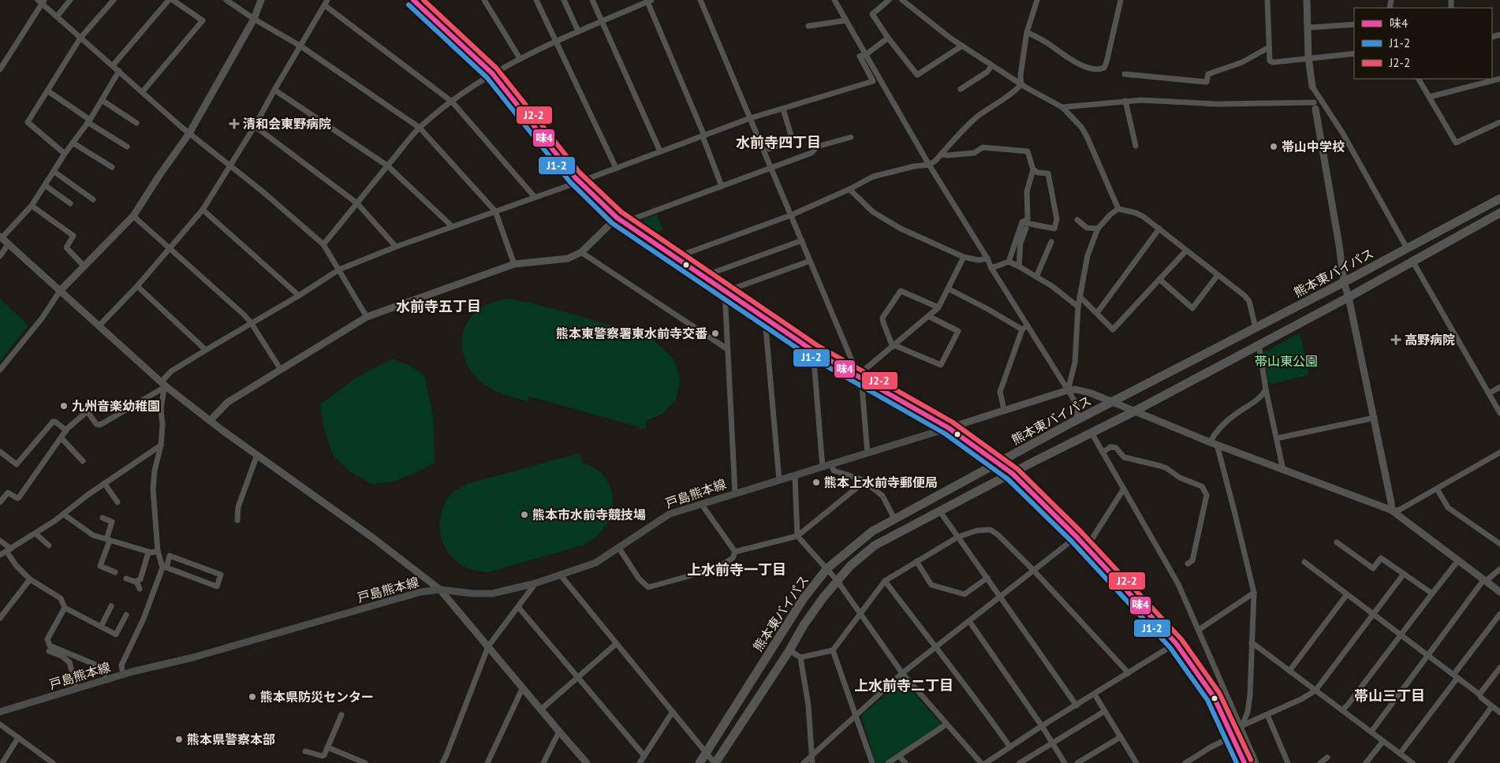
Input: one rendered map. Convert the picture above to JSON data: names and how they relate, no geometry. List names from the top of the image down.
{
  "streets": {
    "highway": ["熊本東バイパス"],
    "main road": ["戸島熊本線"]
  },
  "districts": [
    "水前寺四丁目",
    "水前寺五丁目",
    "上水前寺一丁目",
    "上水前寺二丁目",
    "帯山三丁目"
  ],
  "parks": ["帯山東公園"],
  "places": {
    "health": ["清和会東野病院", "高野病院"],
    "other": [
      "帯山中学校",
      "熊本東警察署東水前寺交番",
      "九州音楽幼稚園",
      "熊本上水前寺郵便局",
      "熊本市水前寺競技場",
      "熊本県防災センター",
      "熊本県警察本部"
    ]
  },
  "lines": ["transit line 味4", "transit line J2-2", "transit line J1-2"],
  "legend": ["味4", "J1-2", "J2-2"]
}
